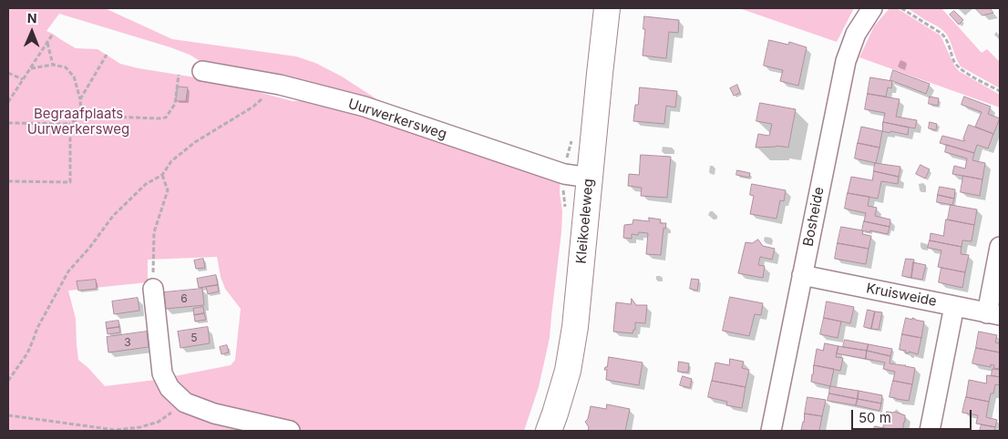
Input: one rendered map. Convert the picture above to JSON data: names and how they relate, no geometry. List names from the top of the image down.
{
  "streets": {
    "street": [
      "Uurwerkersweg",
      "Bosheide",
      "Kleikoeleweg",
      "Kruisweide"
    ]
  },
  "crossings": [
    ["Uurwerkersweg", "Kleikoeleweg"],
    ["Bosheide", "Kruisweide"]
  ],
  "parks": ["Begraafplaats Uurwerkersweg"],
  "house_numbers": ["6", "5", "3"],
  "scale_bar": "50 m",
  "north": "top"
}
